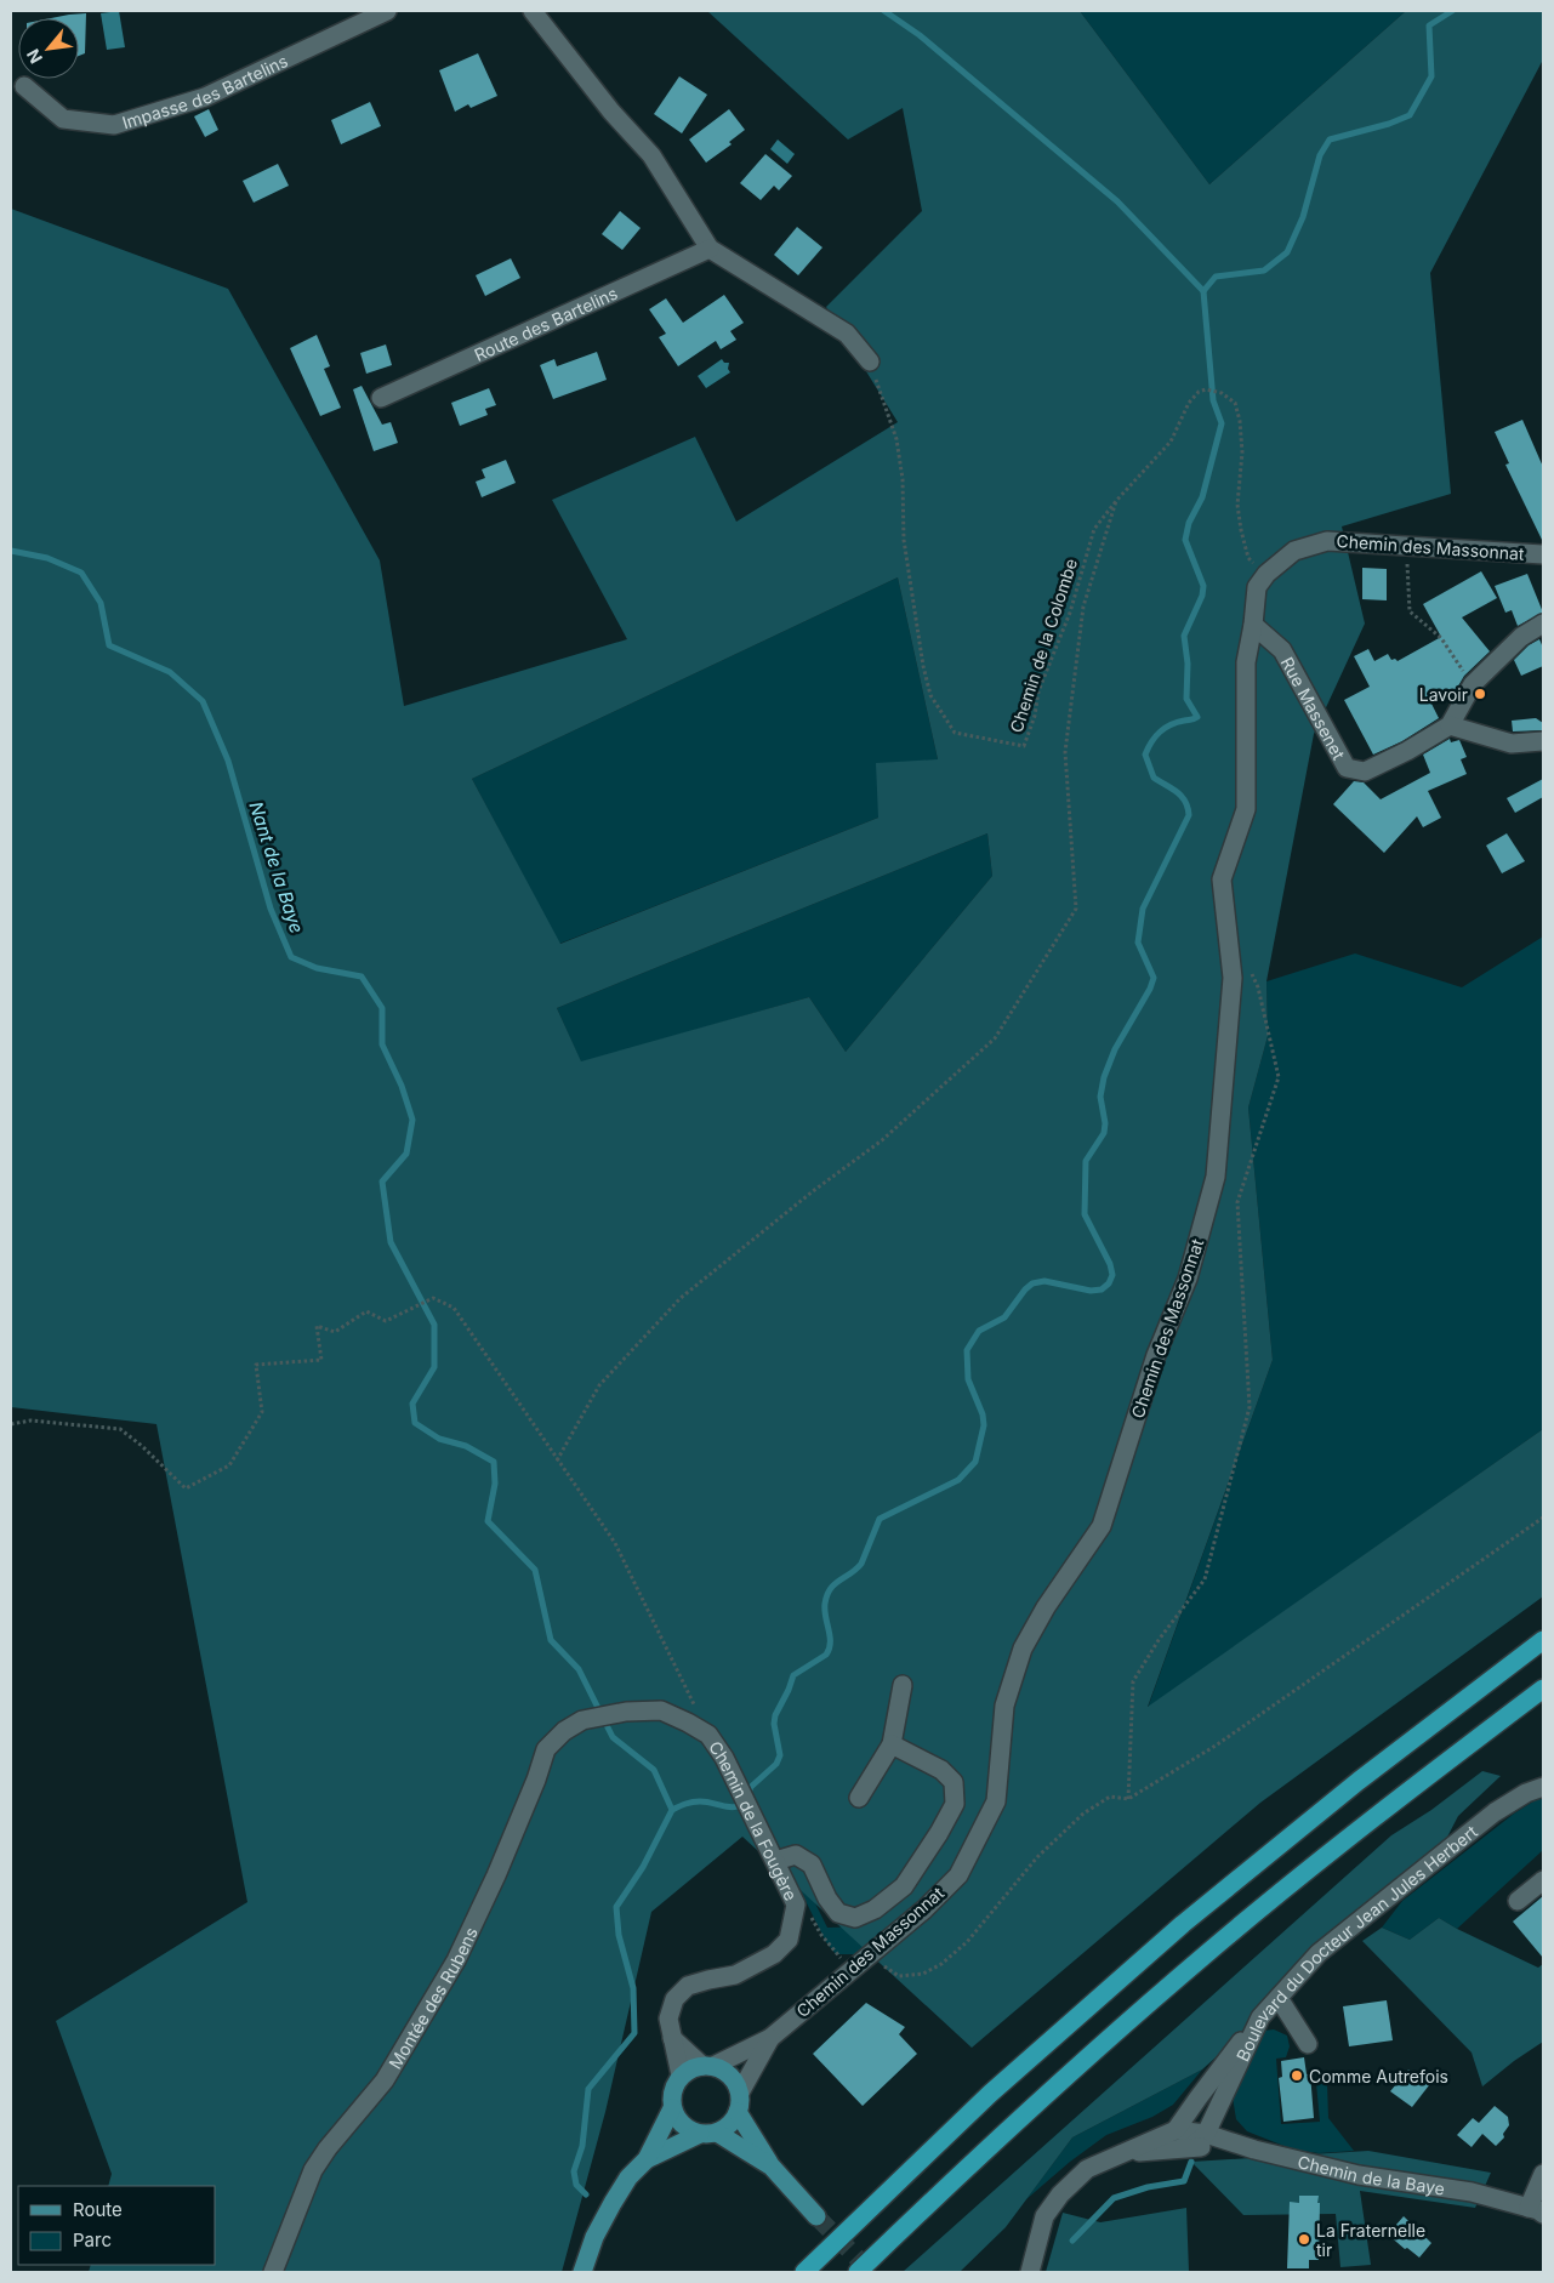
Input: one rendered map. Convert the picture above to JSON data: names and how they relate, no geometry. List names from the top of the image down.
{
  "streets": {
    "street": [
      "Impasse des Bartelins",
      "Route des Bartelins",
      "Chemin des Massonnat",
      "Rue Massenet",
      "Chemin de la Fougère",
      "Boulevard du Docteur Jean Jules Herbert",
      "Montée des Rubens",
      "Chemin de la Baye"
    ],
    "path": ["Chemin de la Colombe"]
  },
  "crossings": [
    ["Chemin des Massonnat", "Chemin de la Colombe"],
    ["Chemin des Massonnat", "Rue Massenet"],
    ["Chemin des Massonnat", "Chemin de la Fougère"],
    ["Chemin de la Fougère", "Montée des Rubens"],
    ["Boulevard du Docteur Jean Jules Herbert", "Chemin de la Baye"]
  ],
  "water": ["Nant de la Baye"],
  "places": ["Lavoir", "Comme Autrefois", "La Fraternelle tir"],
  "legend": ["Route", "Parc"],
  "north": "bottom left"
}
